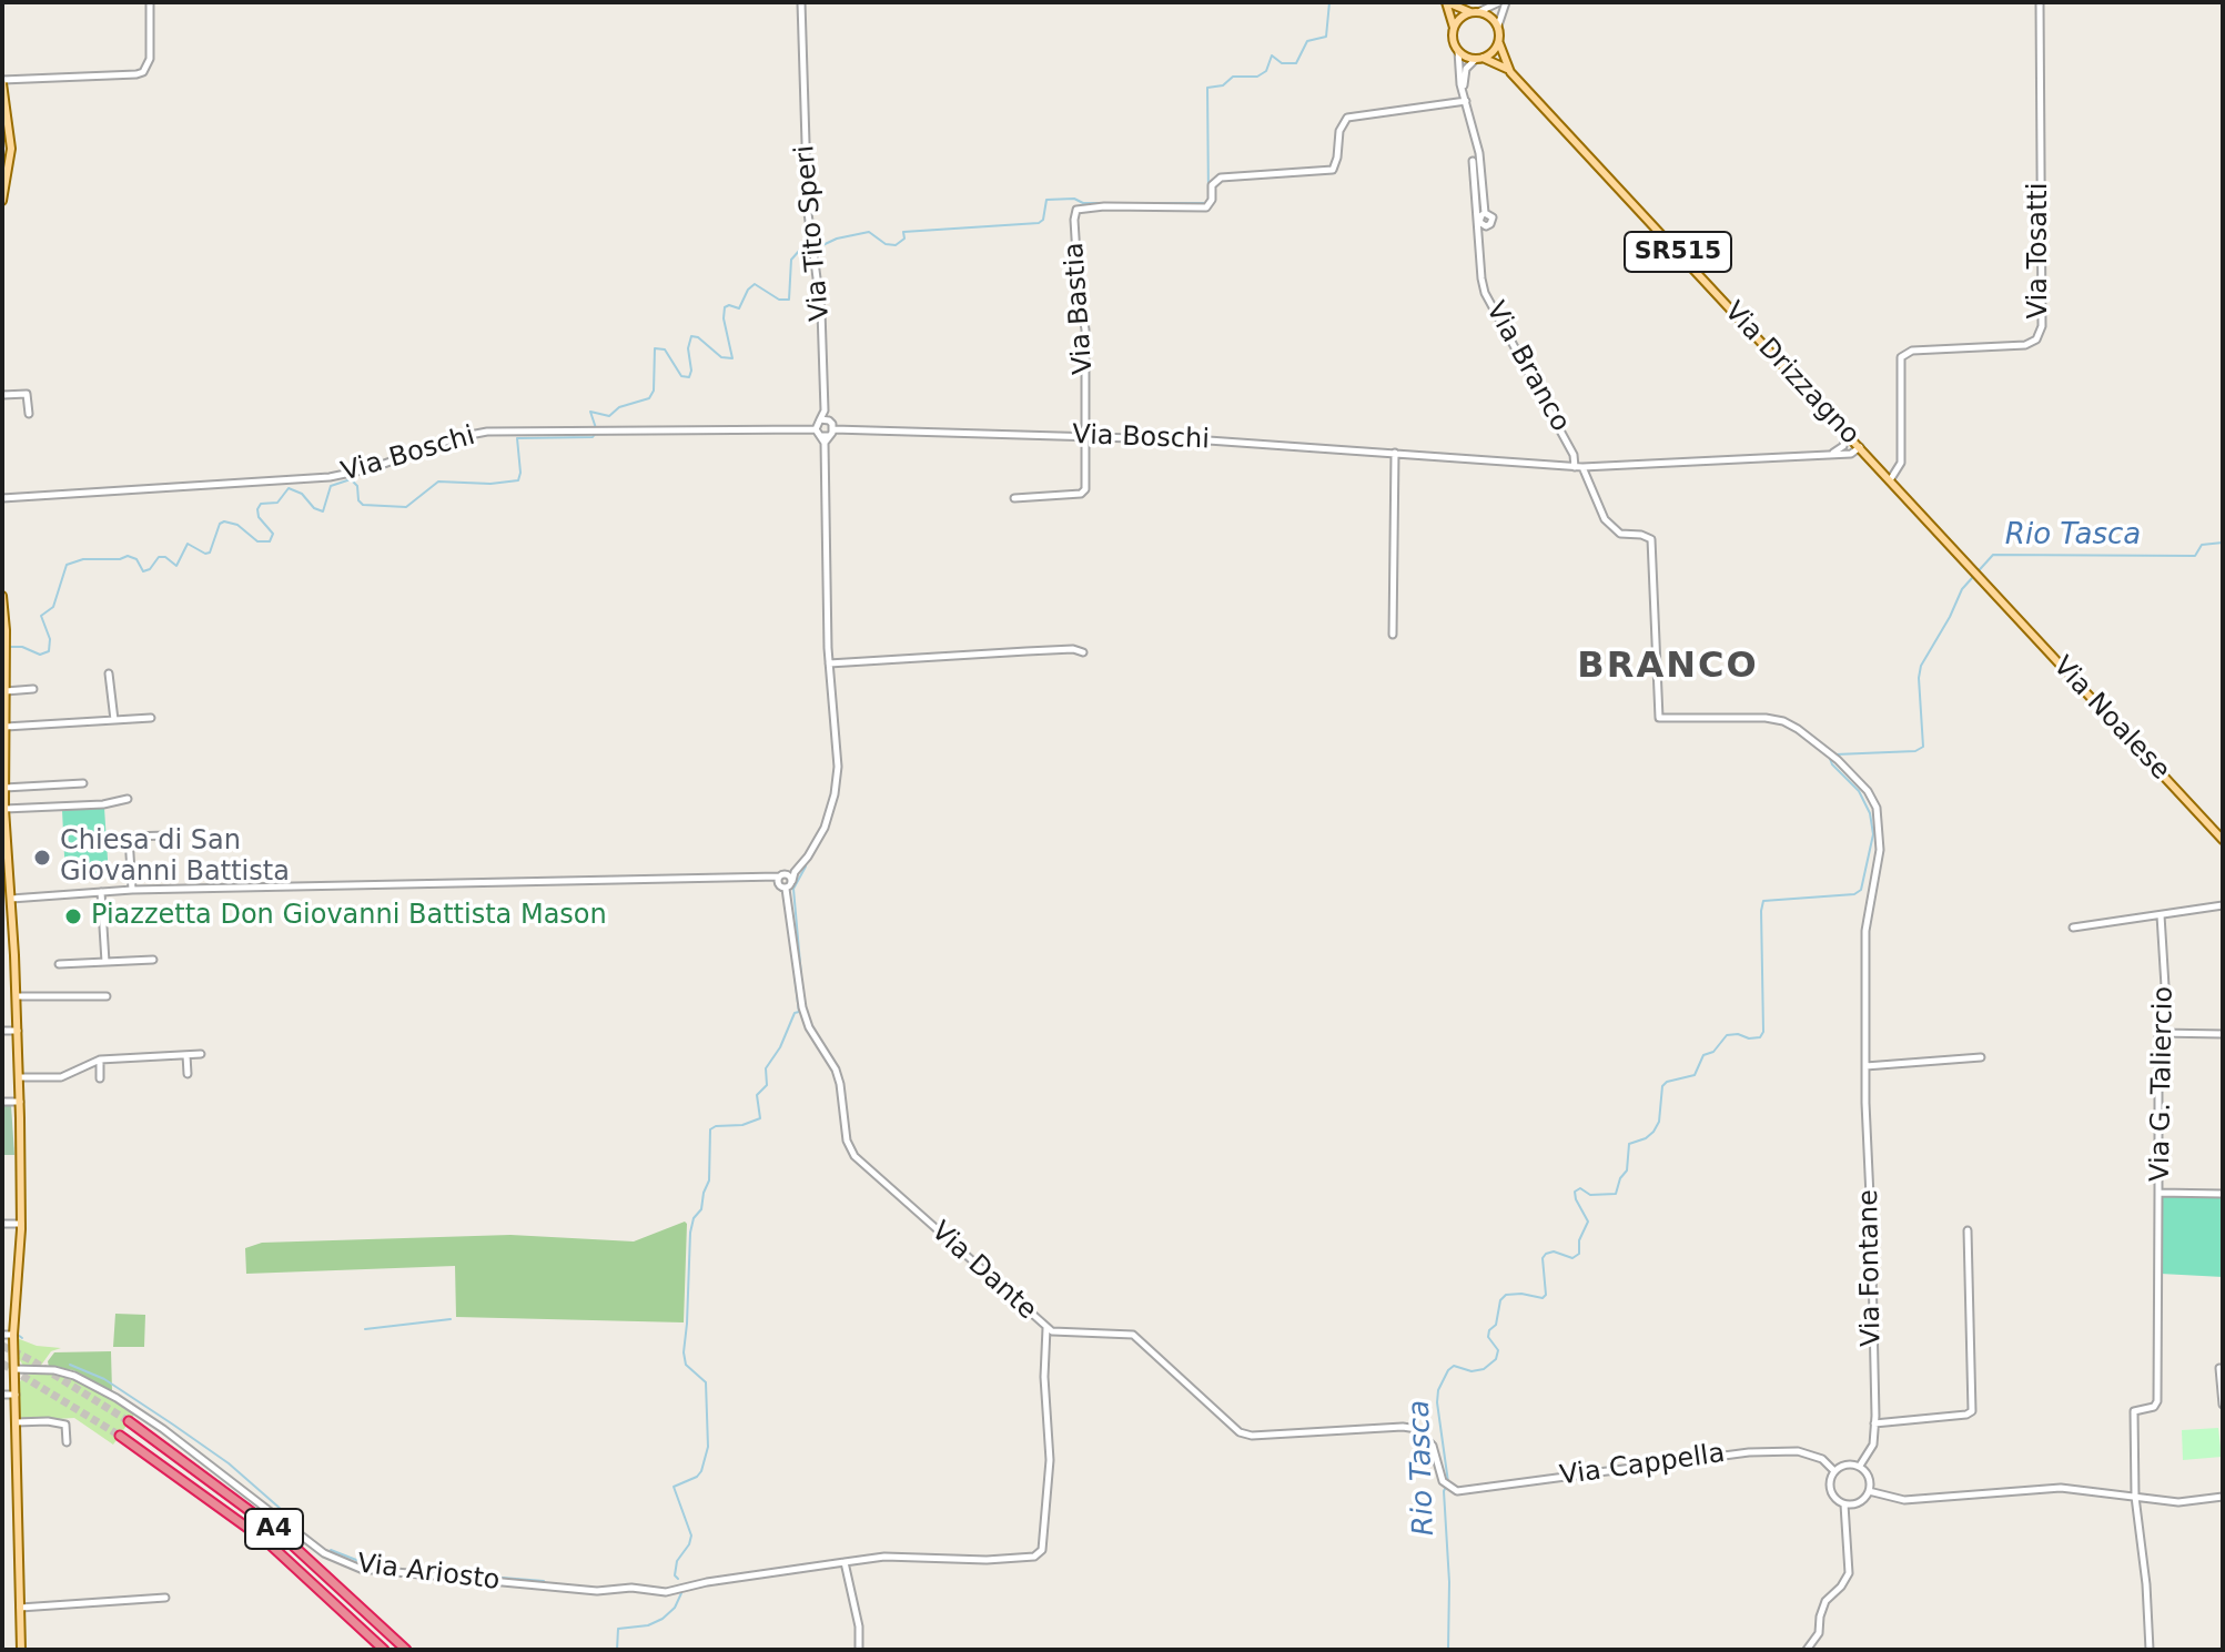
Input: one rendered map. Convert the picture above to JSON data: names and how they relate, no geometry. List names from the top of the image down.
{
  "streets": {
    "highway": ["A4"],
    "main road": ["SR515", "Via Drizzagno", "Via Noalese"],
    "street": [
      "Via Tito Speri",
      "Via Tosatti",
      "Via Bastia",
      "Via Branco",
      "Via Boschi",
      "Via G. Taliercio",
      "Via Fontane",
      "Via Dante",
      "Via Cappella",
      "Via Ariosto"
    ]
  },
  "crossings": [
    ["Via Tosatti", "Via Drizzagno"],
    ["Via Bastia", "Via Boschi"],
    ["Via Branco", "Via Boschi"],
    ["Via Branco", "Via Fontane"],
    ["Via Drizzagno", "Via Boschi"],
    ["Via Drizzagno", "Via Noalese"],
    ["Via Fontane", "Via Cappella"],
    ["Via Dante", "Via Cappella"],
    ["Via Dante", "Via Ariosto"]
  ],
  "districts": ["BRANCO"],
  "water": ["Rio Tasca"],
  "places": ["Chiesa di San Giovanni Battista", "Piazzetta Don Giovanni Battista Mason"]
}
